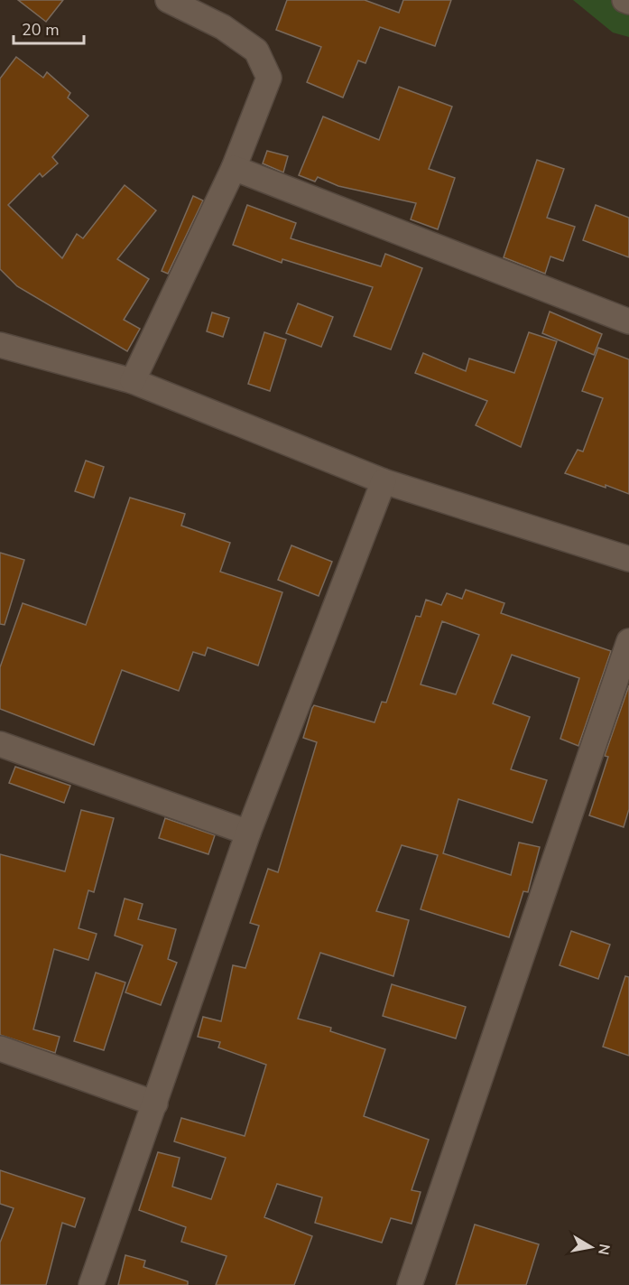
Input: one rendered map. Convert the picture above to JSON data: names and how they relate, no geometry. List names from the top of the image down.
{
  "scale_bar": "20 m",
  "north": "right"
}
